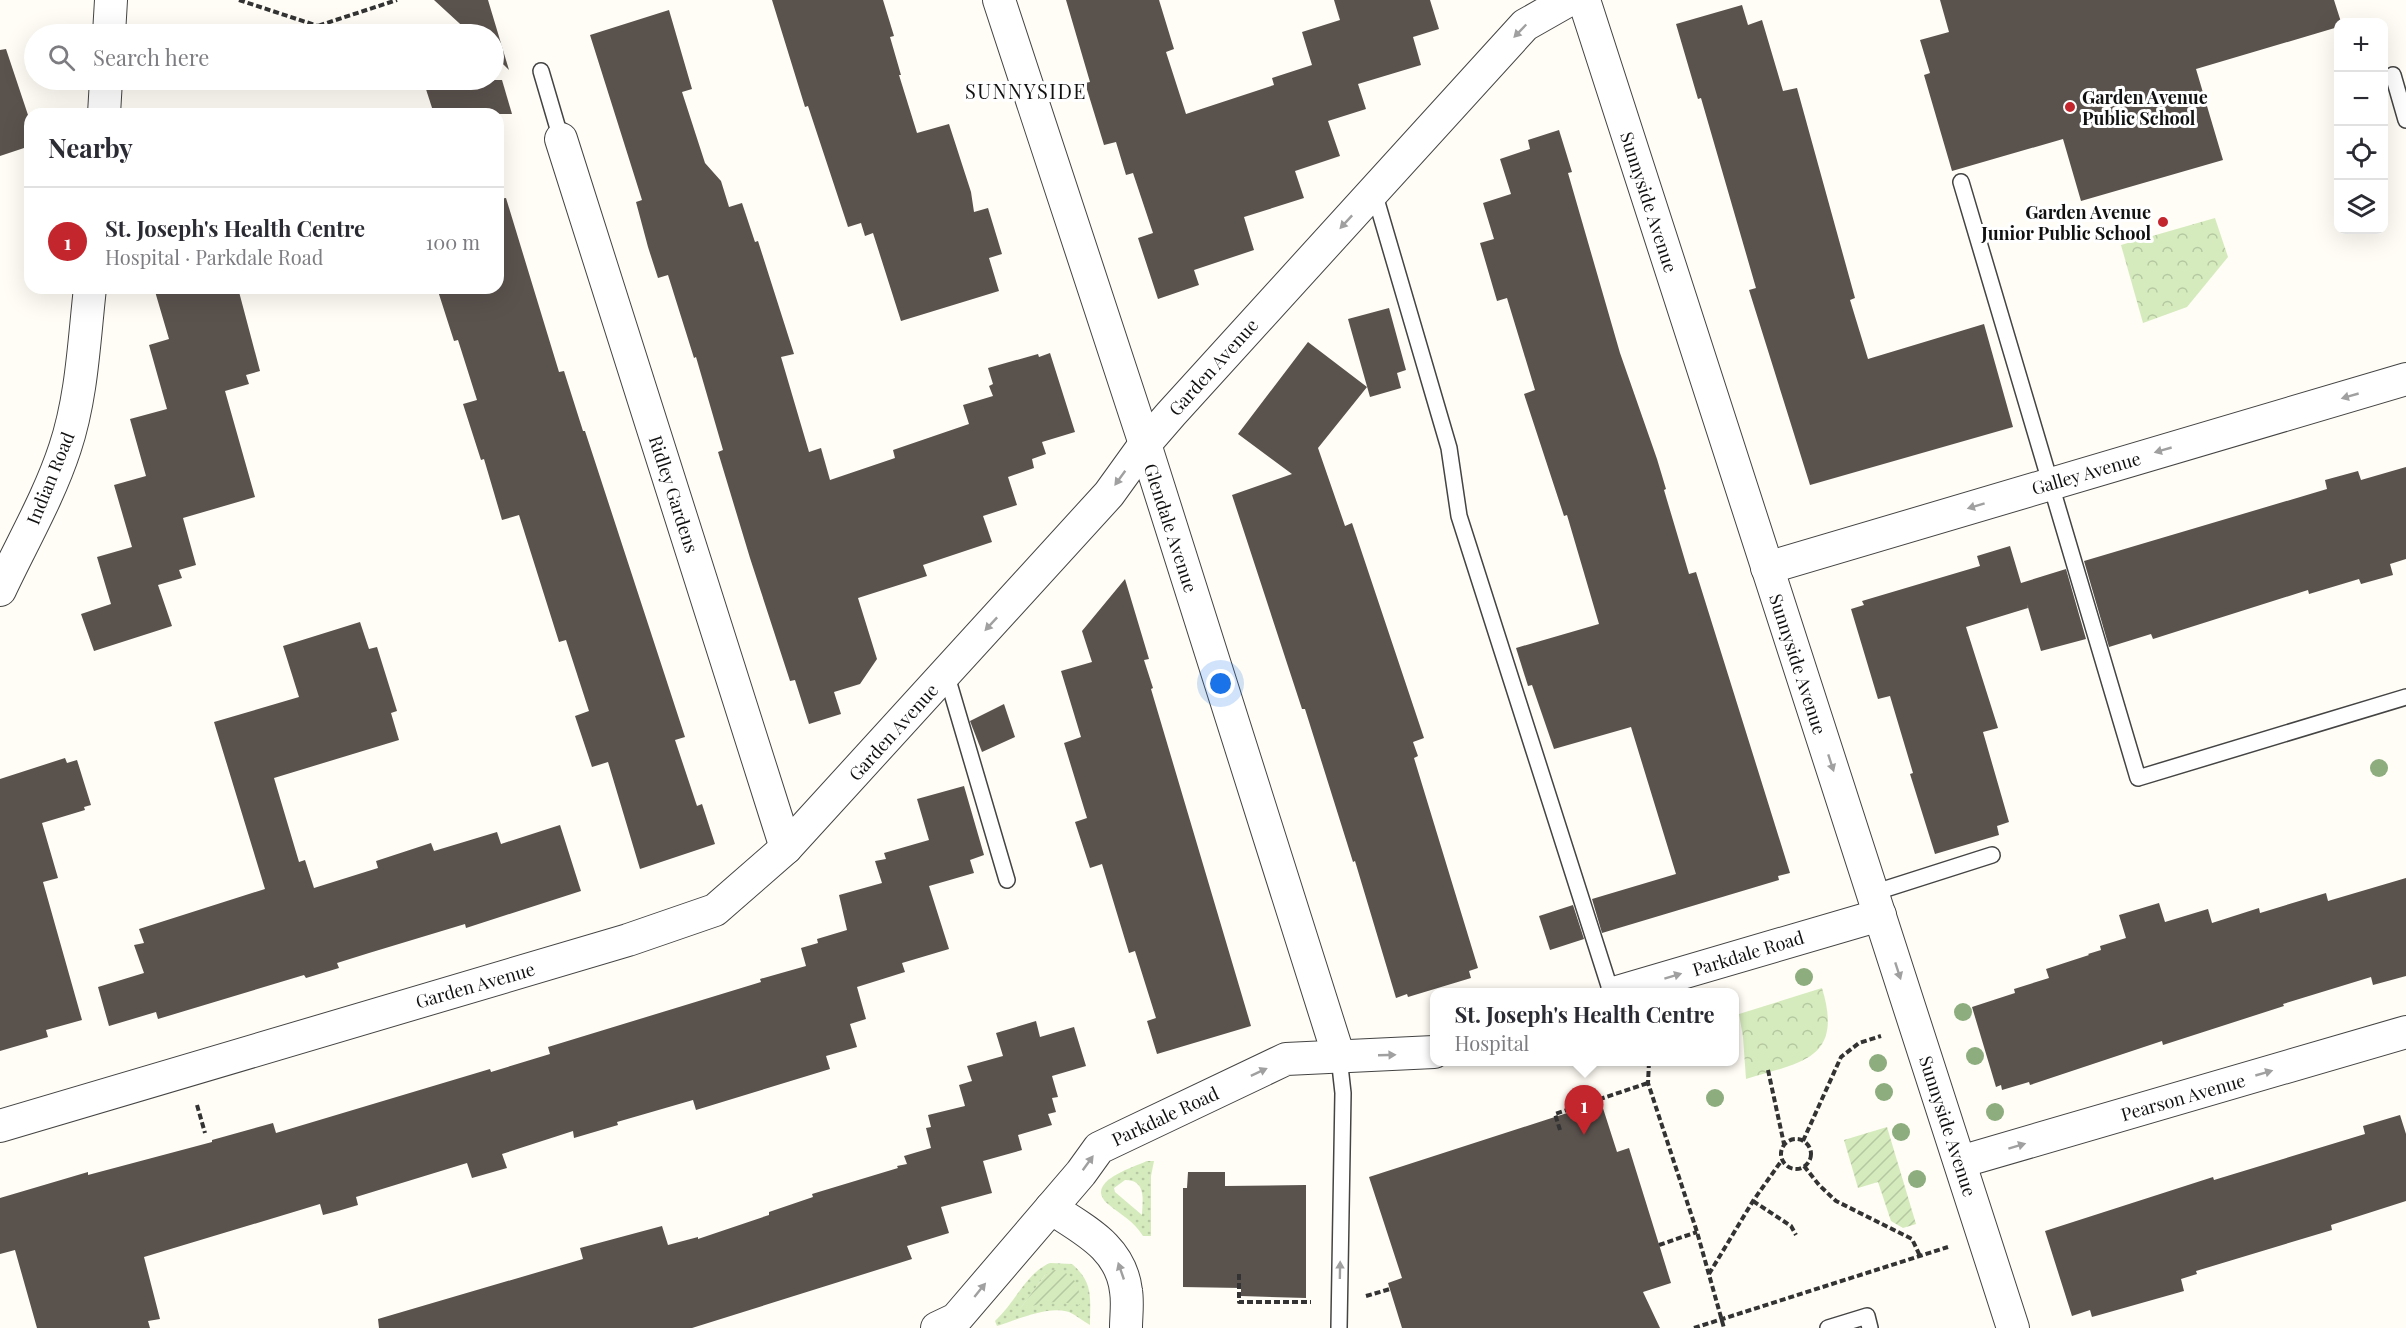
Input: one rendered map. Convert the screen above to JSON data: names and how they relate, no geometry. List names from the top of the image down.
{
  "streets": {
    "street": [
      "Sunnyside Avenue",
      "Garden Avenue",
      "Galley Avenue",
      "Indian Road",
      "Ridley Gardens",
      "Glendale Avenue",
      "Parkdale Road",
      "Pearson Avenue"
    ]
  },
  "crossings": [
    ["Sunnyside Avenue", "Galley Avenue"],
    ["Sunnyside Avenue", "Parkdale Road"],
    ["Sunnyside Avenue", "Pearson Avenue"],
    ["Garden Avenue", "Ridley Gardens"],
    ["Garden Avenue", "Glendale Avenue"],
    ["Glendale Avenue", "Parkdale Road"]
  ],
  "one_way": [
    "Sunnyside Avenue",
    "Garden Avenue",
    "Galley Avenue",
    "Parkdale Road",
    "Pearson Avenue"
  ],
  "districts": ["SUNNYSIDE"],
  "places": ["Garden Avenue Public School", "Garden Avenue Junior Public School"],
  "page": {
    "map_buttons": ["+", "−"],
    "search": "Search here",
    "heading": "Nearby",
    "list": [
      {
        "mark": "1",
        "name": "St. Joseph's Health Centre",
        "note": "Hospital · Parkdale Road",
        "value": "100 m"
      }
    ],
    "popup": ["St. Joseph's Health Centre", "Hospital"],
    "pins": "1"
  }
}
